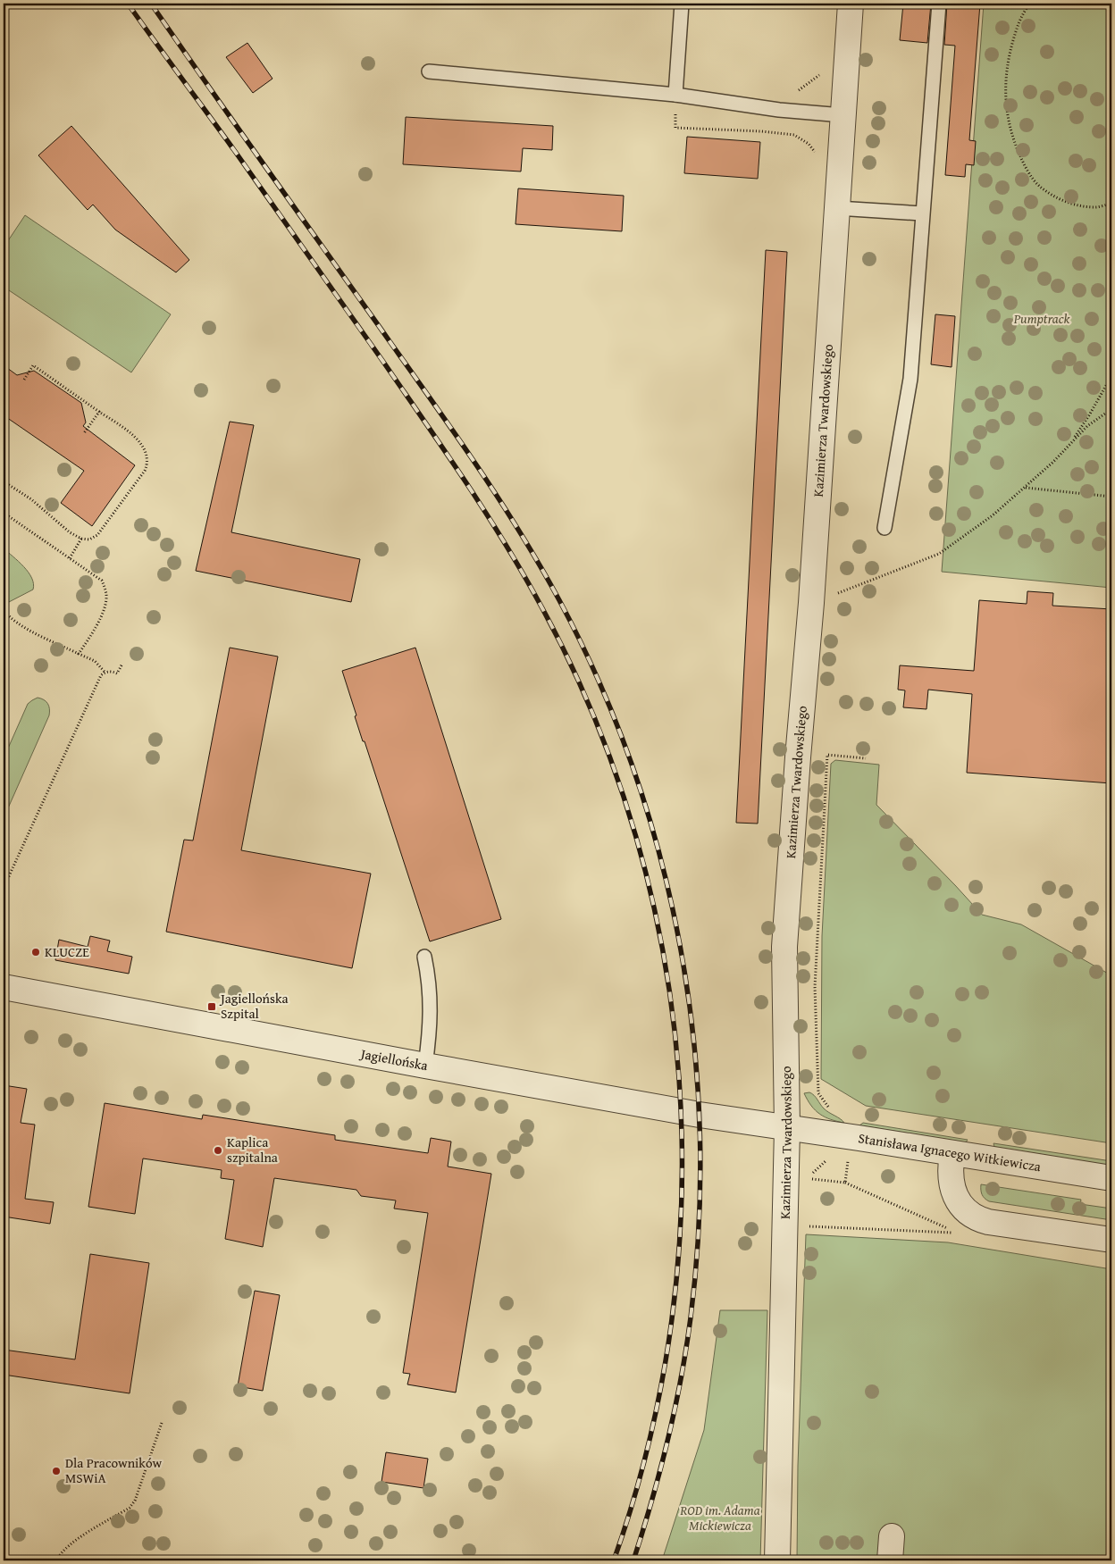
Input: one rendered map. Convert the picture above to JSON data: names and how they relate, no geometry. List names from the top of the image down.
{
  "streets": {
    "street": ["Kazimierza Twardowskiego", "Jagiellońska", "Stanisława Ignacego Witkiewicza"]
  },
  "crossings": [
    ["Kazimierza Twardowskiego", "Jagiellońska"],
    ["Kazimierza Twardowskiego", "Stanisława Ignacego Witkiewicza"],
    ["Jagiellońska", "Stanisława Ignacego Witkiewicza"]
  ],
  "parks": ["Pumptrack", "ROD im. Adama Mickiewicza"],
  "places": {
    "other": ["KLUCZE", "Kaplica szpitalna", "Dla Pracowników MSWiA"],
    "transit": ["Jagiellońska Szpital"]
  }
}
